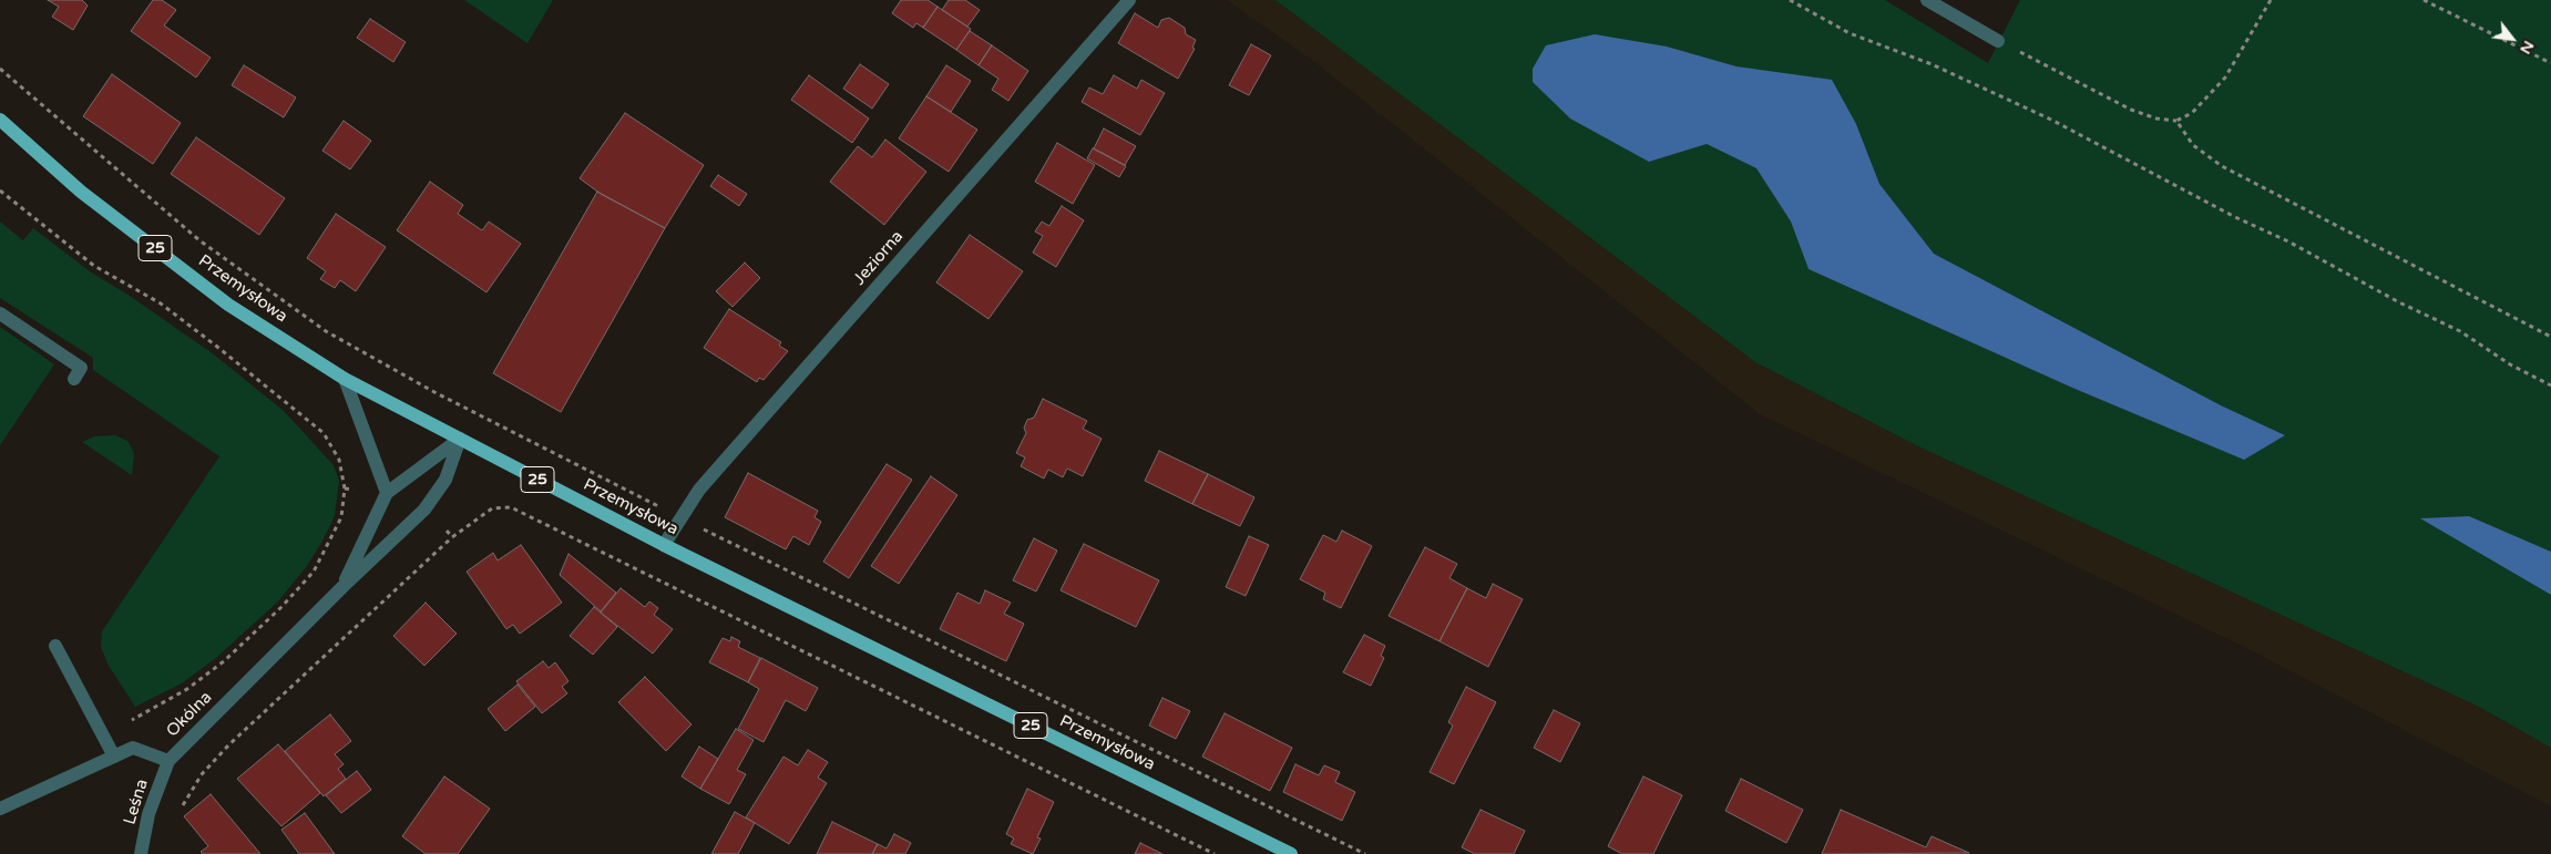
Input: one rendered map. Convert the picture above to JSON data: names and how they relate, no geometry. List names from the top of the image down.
{
  "streets": {
    "main road": ["25", "Przemysłowa"],
    "street": ["Jeziorna", "Okólna", "Leśna"]
  },
  "crossings": [
    ["Jeziorna", "Przemysłowa"],
    ["Przemysłowa", "Okólna"],
    ["Okólna", "Leśna"]
  ],
  "north": "bottom right"
}
